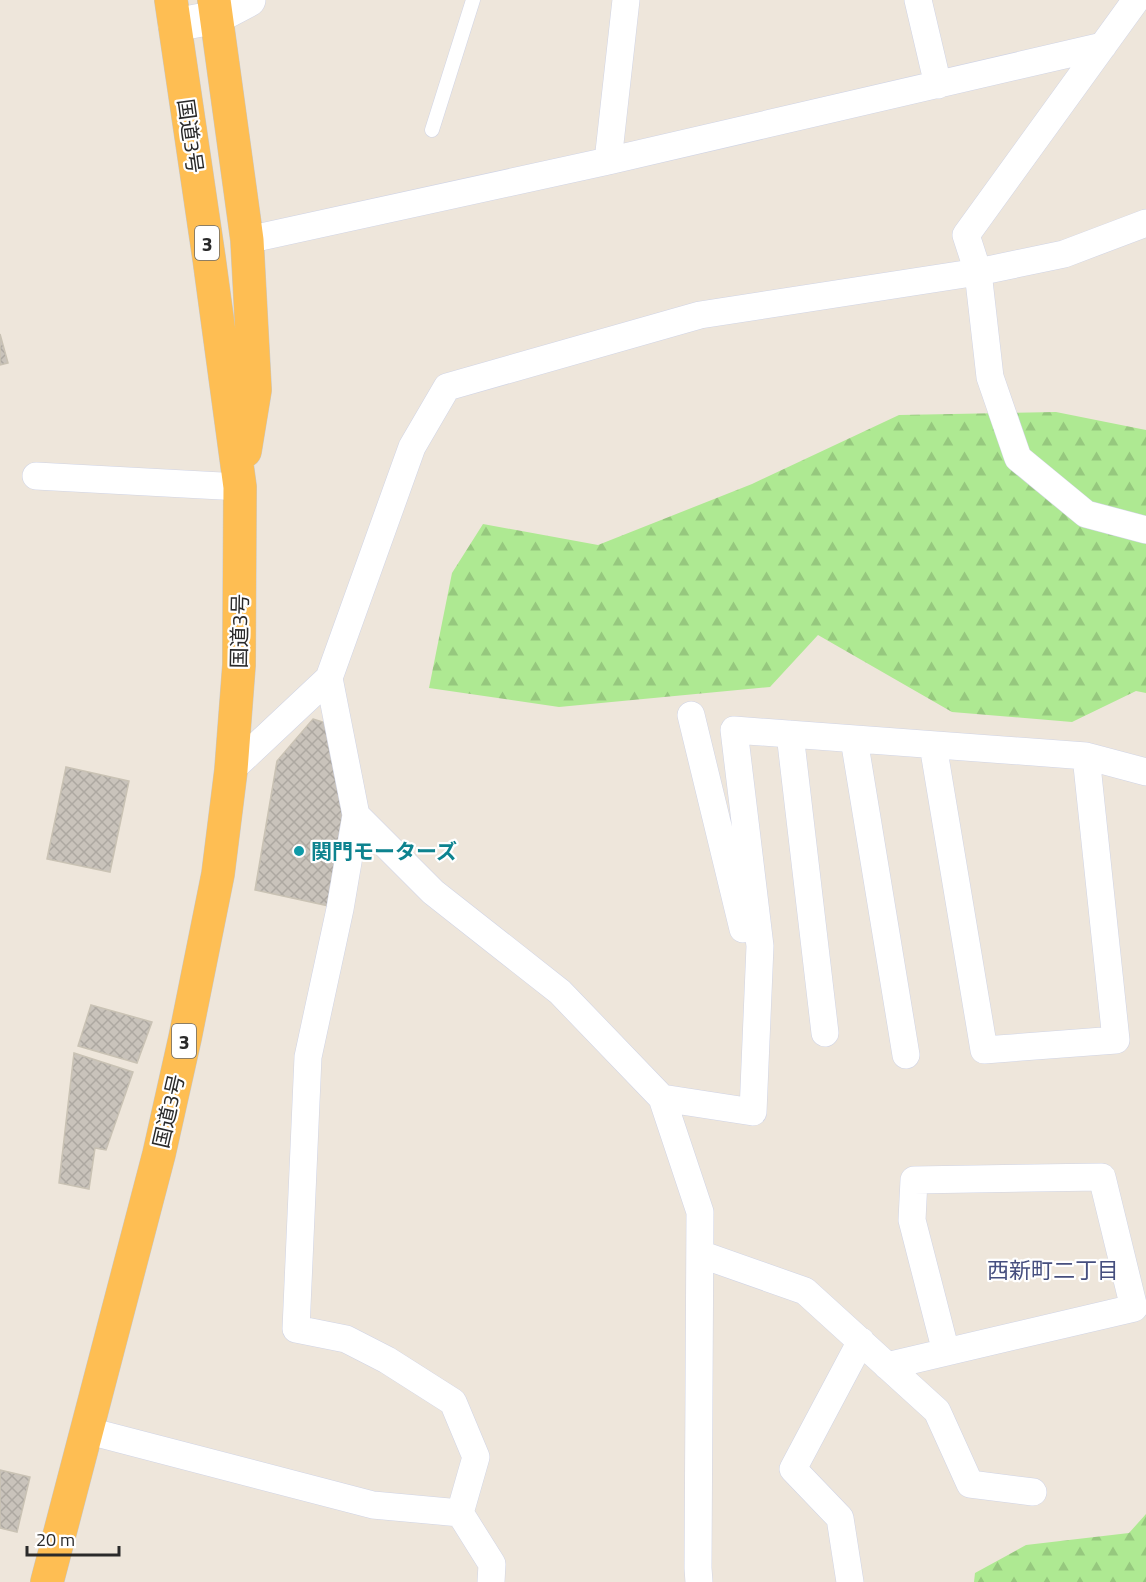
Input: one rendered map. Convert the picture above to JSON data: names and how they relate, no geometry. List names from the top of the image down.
{
  "streets": {
    "highway": ["国道3号", "3"]
  },
  "districts": ["西新町二丁目"],
  "places": ["関門モーターズ"],
  "scale_bar": "20 m"
}
